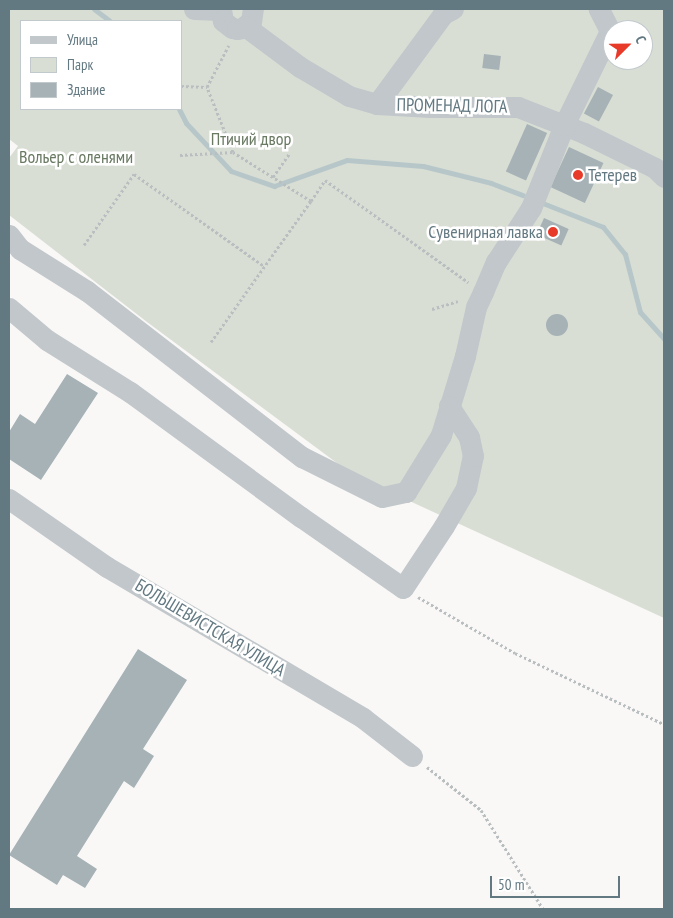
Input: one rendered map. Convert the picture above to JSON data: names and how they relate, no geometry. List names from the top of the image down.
{
  "streets": {
    "street": ["ПРОМЕНАД ЛОГА", "БОЛЬШЕВИСТСКАЯ УЛИЦА"]
  },
  "parks": ["Птичий двор", "Вольер с оленями"],
  "places": ["Тетерев", "Сувенирная лавка"],
  "legend": ["Улица", "Парк", "Здание"],
  "scale_bar": "50 m",
  "north": "top right"
}
